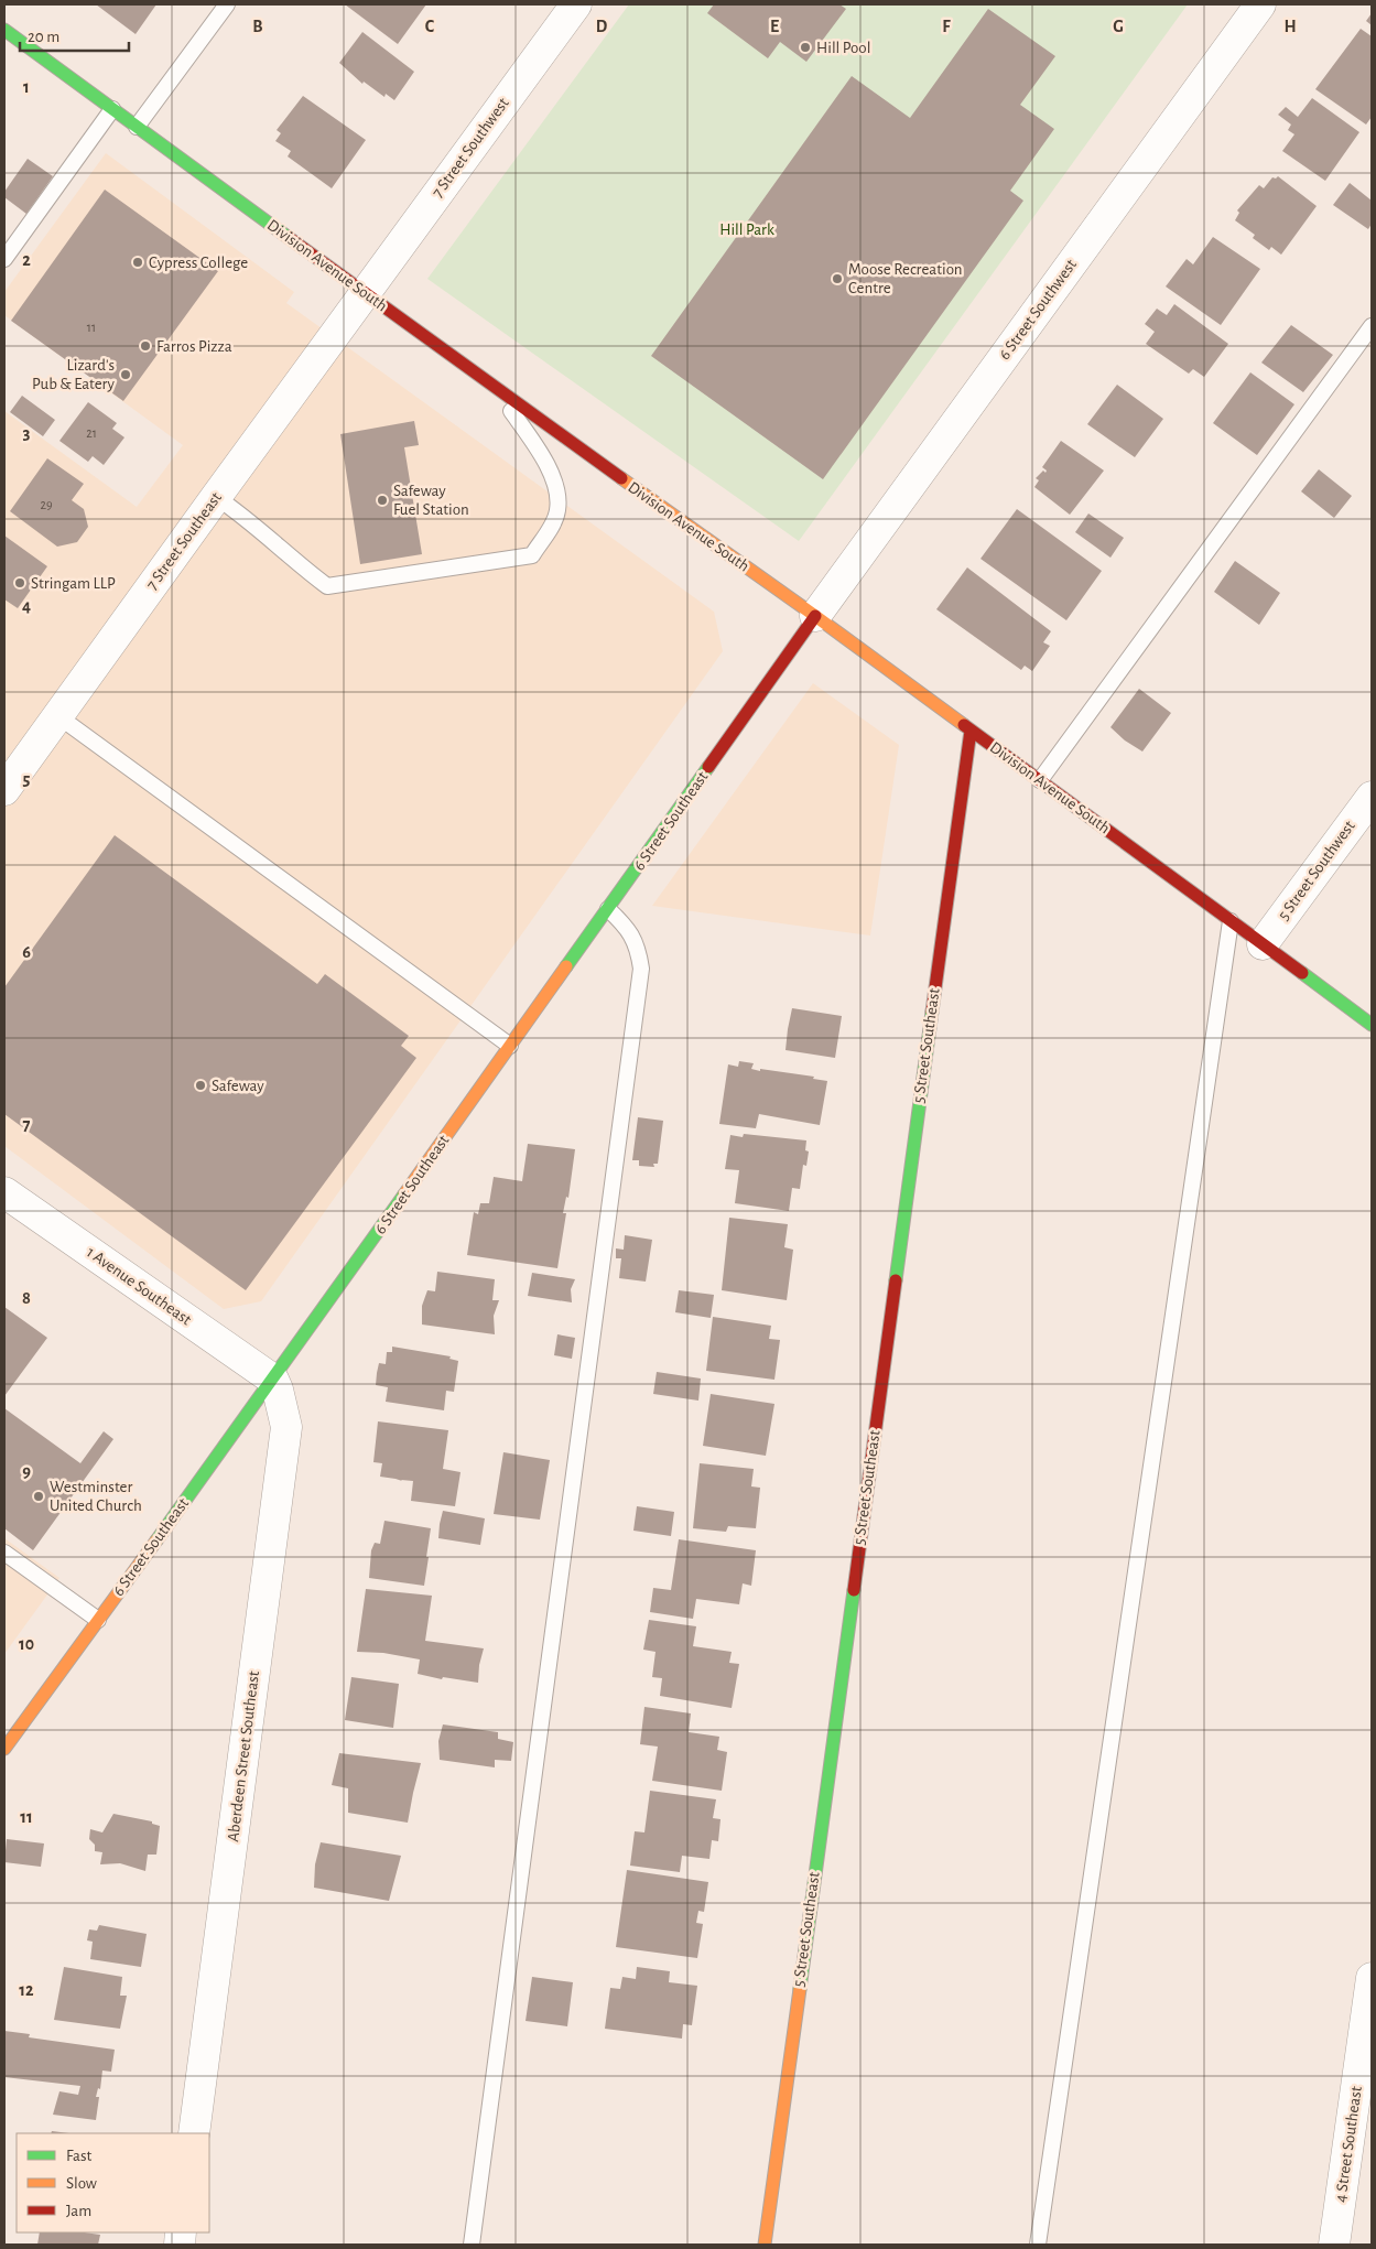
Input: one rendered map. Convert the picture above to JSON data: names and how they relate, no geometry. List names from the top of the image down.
{
  "streets": {
    "street": [
      "7 Street Southwest",
      "Division Avenue South",
      "6 Street Southwest",
      "7 Street Southeast",
      "6 Street Southeast",
      "5 Street Southwest",
      "5 Street Southeast",
      "1 Avenue Southeast",
      "Aberdeen Street Southeast",
      "4 Street Southeast"
    ]
  },
  "crossings": [
    ["7 Street Southwest", "Division Avenue South"],
    ["7 Street Southwest", "7 Street Southeast"],
    ["Division Avenue South", "6 Street Southwest"],
    ["Division Avenue South", "7 Street Southeast"],
    ["Division Avenue South", "6 Street Southeast"],
    ["Division Avenue South", "5 Street Southwest"],
    ["Division Avenue South", "5 Street Southeast"],
    ["6 Street Southwest", "6 Street Southeast"],
    ["6 Street Southeast", "1 Avenue Southeast"],
    ["6 Street Southeast", "Aberdeen Street Southeast"],
    ["1 Avenue Southeast", "Aberdeen Street Southeast"]
  ],
  "parks": ["Hill Park"],
  "places": [
    "Hill Pool",
    "Cypress College",
    "Moose Recreation Centre",
    "Farros Pizza",
    "Lizard's Pub & Eatery",
    "Safeway Fuel Station",
    "Stringam LLP",
    "Safeway",
    "Westminster United Church"
  ],
  "house_numbers": ["11", "21", "29"],
  "legend": ["Fast", "Slow", "Jam"],
  "scale_bar": "20 m",
  "grid": {
    "columns": [
      "B",
      "C",
      "D",
      "E",
      "F",
      "G",
      "H"
    ],
    "rows": [
      "1",
      "2",
      "3",
      "4",
      "5",
      "6",
      "7",
      "8",
      "9",
      "10",
      "11",
      "12"
    ]
  }
}
